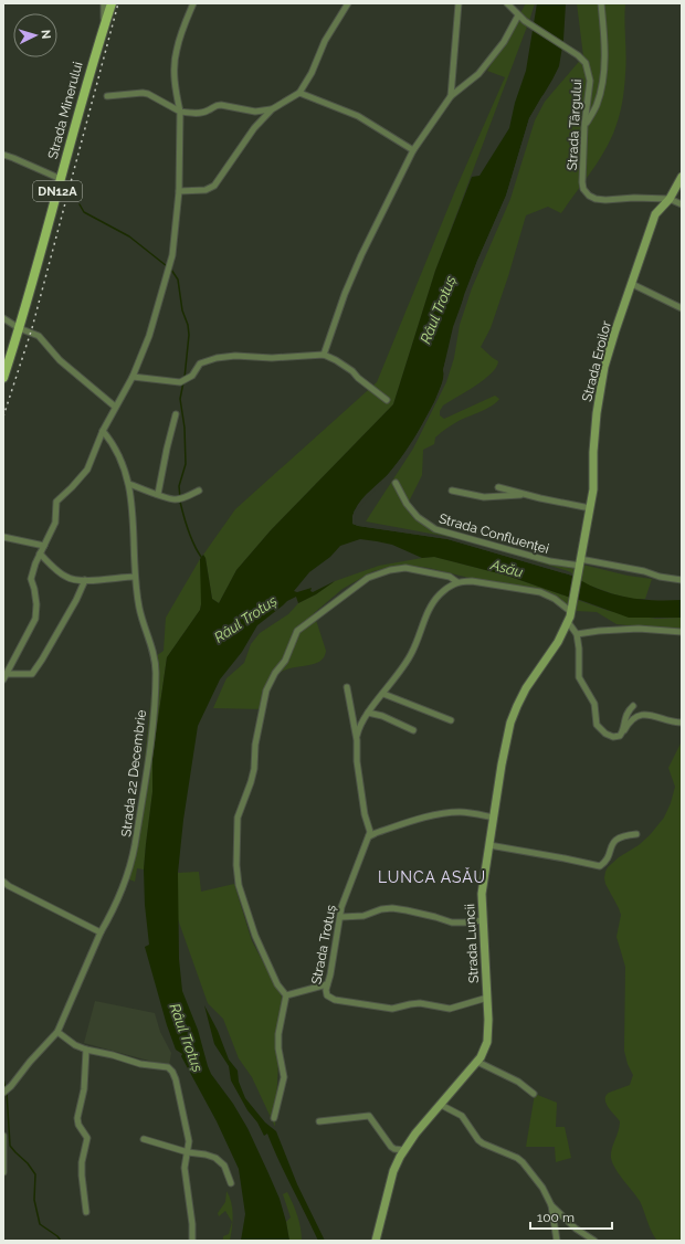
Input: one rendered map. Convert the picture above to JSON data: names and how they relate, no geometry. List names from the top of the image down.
{
  "streets": {
    "main road": [
      "Strada Minerului",
      "DN12A",
      "Strada Eroilor",
      "Strada Luncii"
    ],
    "street": [
      "Strada Târgului",
      "Strada Confluenței",
      "Strada 22 Decembrie",
      "Strada Trotuș"
    ]
  },
  "crossings": [
    ["Strada Târgului", "Strada Eroilor"],
    ["Strada Eroilor", "Strada Confluenței"],
    ["Strada Eroilor", "Strada Luncii"],
    ["Strada Luncii", "Strada Trotuș"]
  ],
  "districts": ["LUNCA ASĂU"],
  "water": ["Râul Trotuș", "Asău"],
  "scale_bar": "100 m",
  "north": "right"
}
